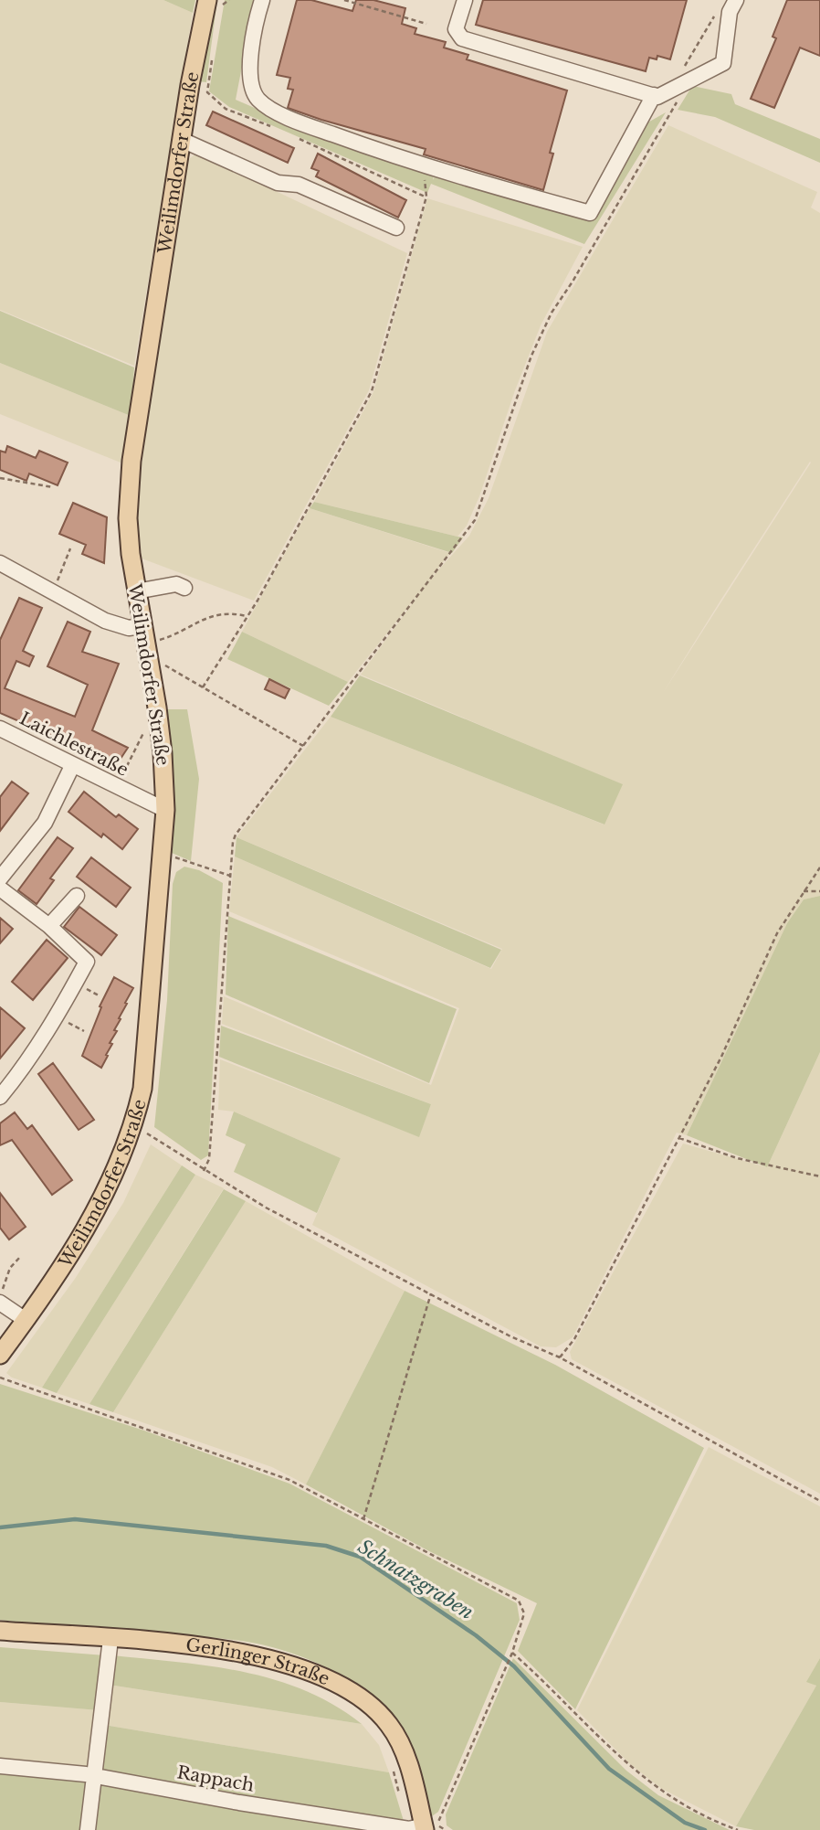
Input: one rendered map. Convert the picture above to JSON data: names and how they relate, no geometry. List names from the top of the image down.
{
  "streets": {
    "main road": ["Weilimdorfer Straße", "Gerlinger Straße"],
    "street": ["Laichlestraße", "Rappach"]
  },
  "crossings": [
    ["Weilimdorfer Straße", "Laichlestraße"],
    ["Gerlinger Straße", "Rappach"]
  ],
  "water": ["Schnatzgraben"]
}
